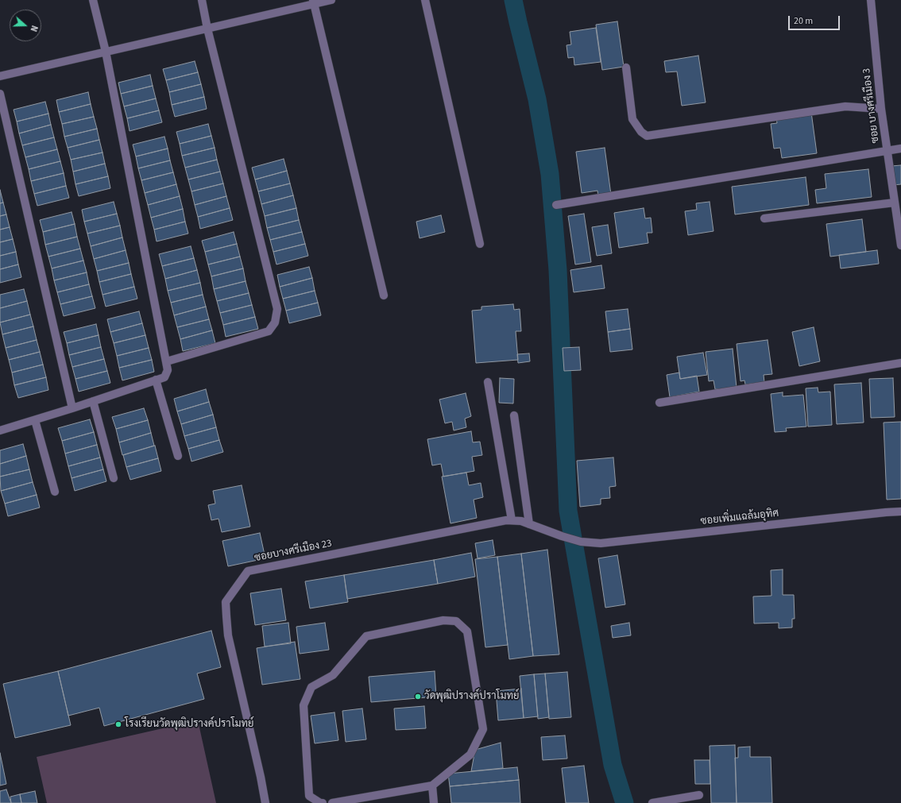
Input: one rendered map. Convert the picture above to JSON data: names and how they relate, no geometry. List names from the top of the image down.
{
  "streets": {
    "street": ["ซอย บางศรีเมือง 3", "ซอยเพิ่มแฉล้มอุทิศ", "ซอยบางศรีเมือง 23"]
  },
  "crossings": [
    ["ซอยเพิ่มแฉล้มอุทิศ", "ซอยบางศรีเมือง 23"]
  ],
  "places": ["วัดพุฒิปรางค์ปราโมทย์", "โรงเรียนวัดพุฒิปรางค์ปราโมทย์"],
  "scale_bar": "20 m",
  "north": "right"
}
